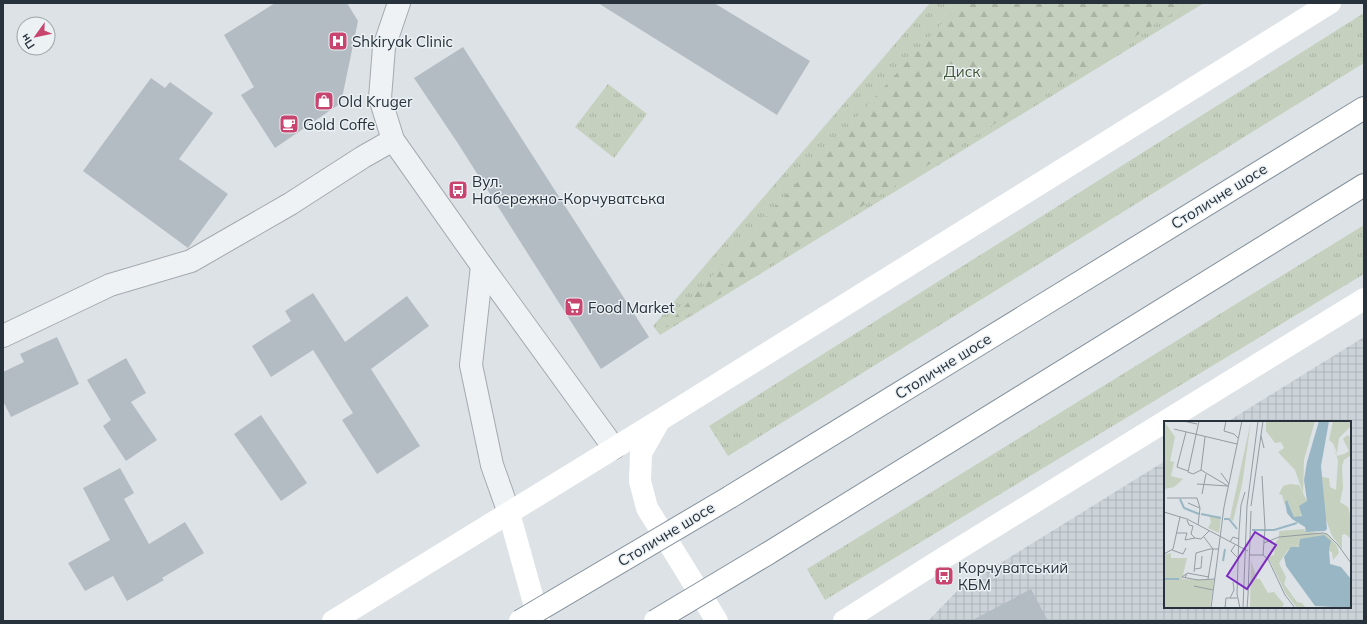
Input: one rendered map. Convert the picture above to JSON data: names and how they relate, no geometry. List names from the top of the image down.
{
  "streets": {
    "main road": ["Столичне шосе"]
  },
  "parks": ["Диск"],
  "places": {
    "hospital": ["Shkiryak Clinic"],
    "shop": ["Old Kruger"],
    "cafe": ["Gold Coffe"],
    "bus stop": ["Вул. Набережно-Корчуватська", "Корчуватський КБМ"],
    "supermarket": ["Food Market"]
  },
  "north": "bottom left"
}
